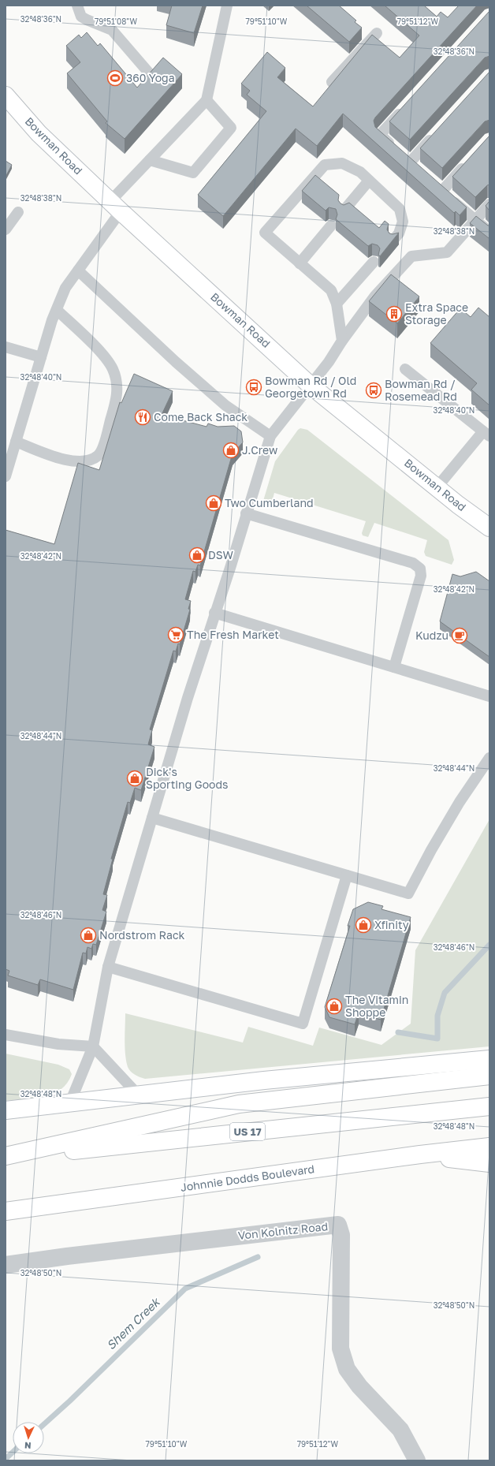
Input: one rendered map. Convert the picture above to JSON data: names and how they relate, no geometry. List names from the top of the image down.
{
  "streets": {
    "main road": ["Bowman Road", "US 17", "Johnnie Dodds Boulevard"],
    "street": ["Von Kolnitz Road"]
  },
  "water": ["Shem Creek"],
  "places": {
    "sports": ["360 Yoga"],
    "building": ["Extra Space Storage"],
    "bus stop": ["Bowman Rd / Old Georgetown Rd", "Bowman Rd / Rosemead Rd"],
    "restaurant": ["Come Back Shack"],
    "shop": [
      "J.Crew",
      "Two Cumberland",
      "DSW",
      "Dick's Sporting Goods",
      "Xfinity",
      "Nordstrom Rack",
      "The Vitamin Shoppe"
    ],
    "supermarket": ["The Fresh Market"],
    "cafe": ["Kudzu"]
  },
  "north": "bottom",
  "coordinates": [
    "32°48'36\"N",
    "79°51'08\"W",
    "79°51'10\"W",
    "79°51'12\"W",
    "32°48'38\"N",
    "32°48'40\"N",
    "32°48'42\"N",
    "32°48'44\"N",
    "32°48'46\"N",
    "32°48'48\"N",
    "32°48'50\"N"
  ]
}
